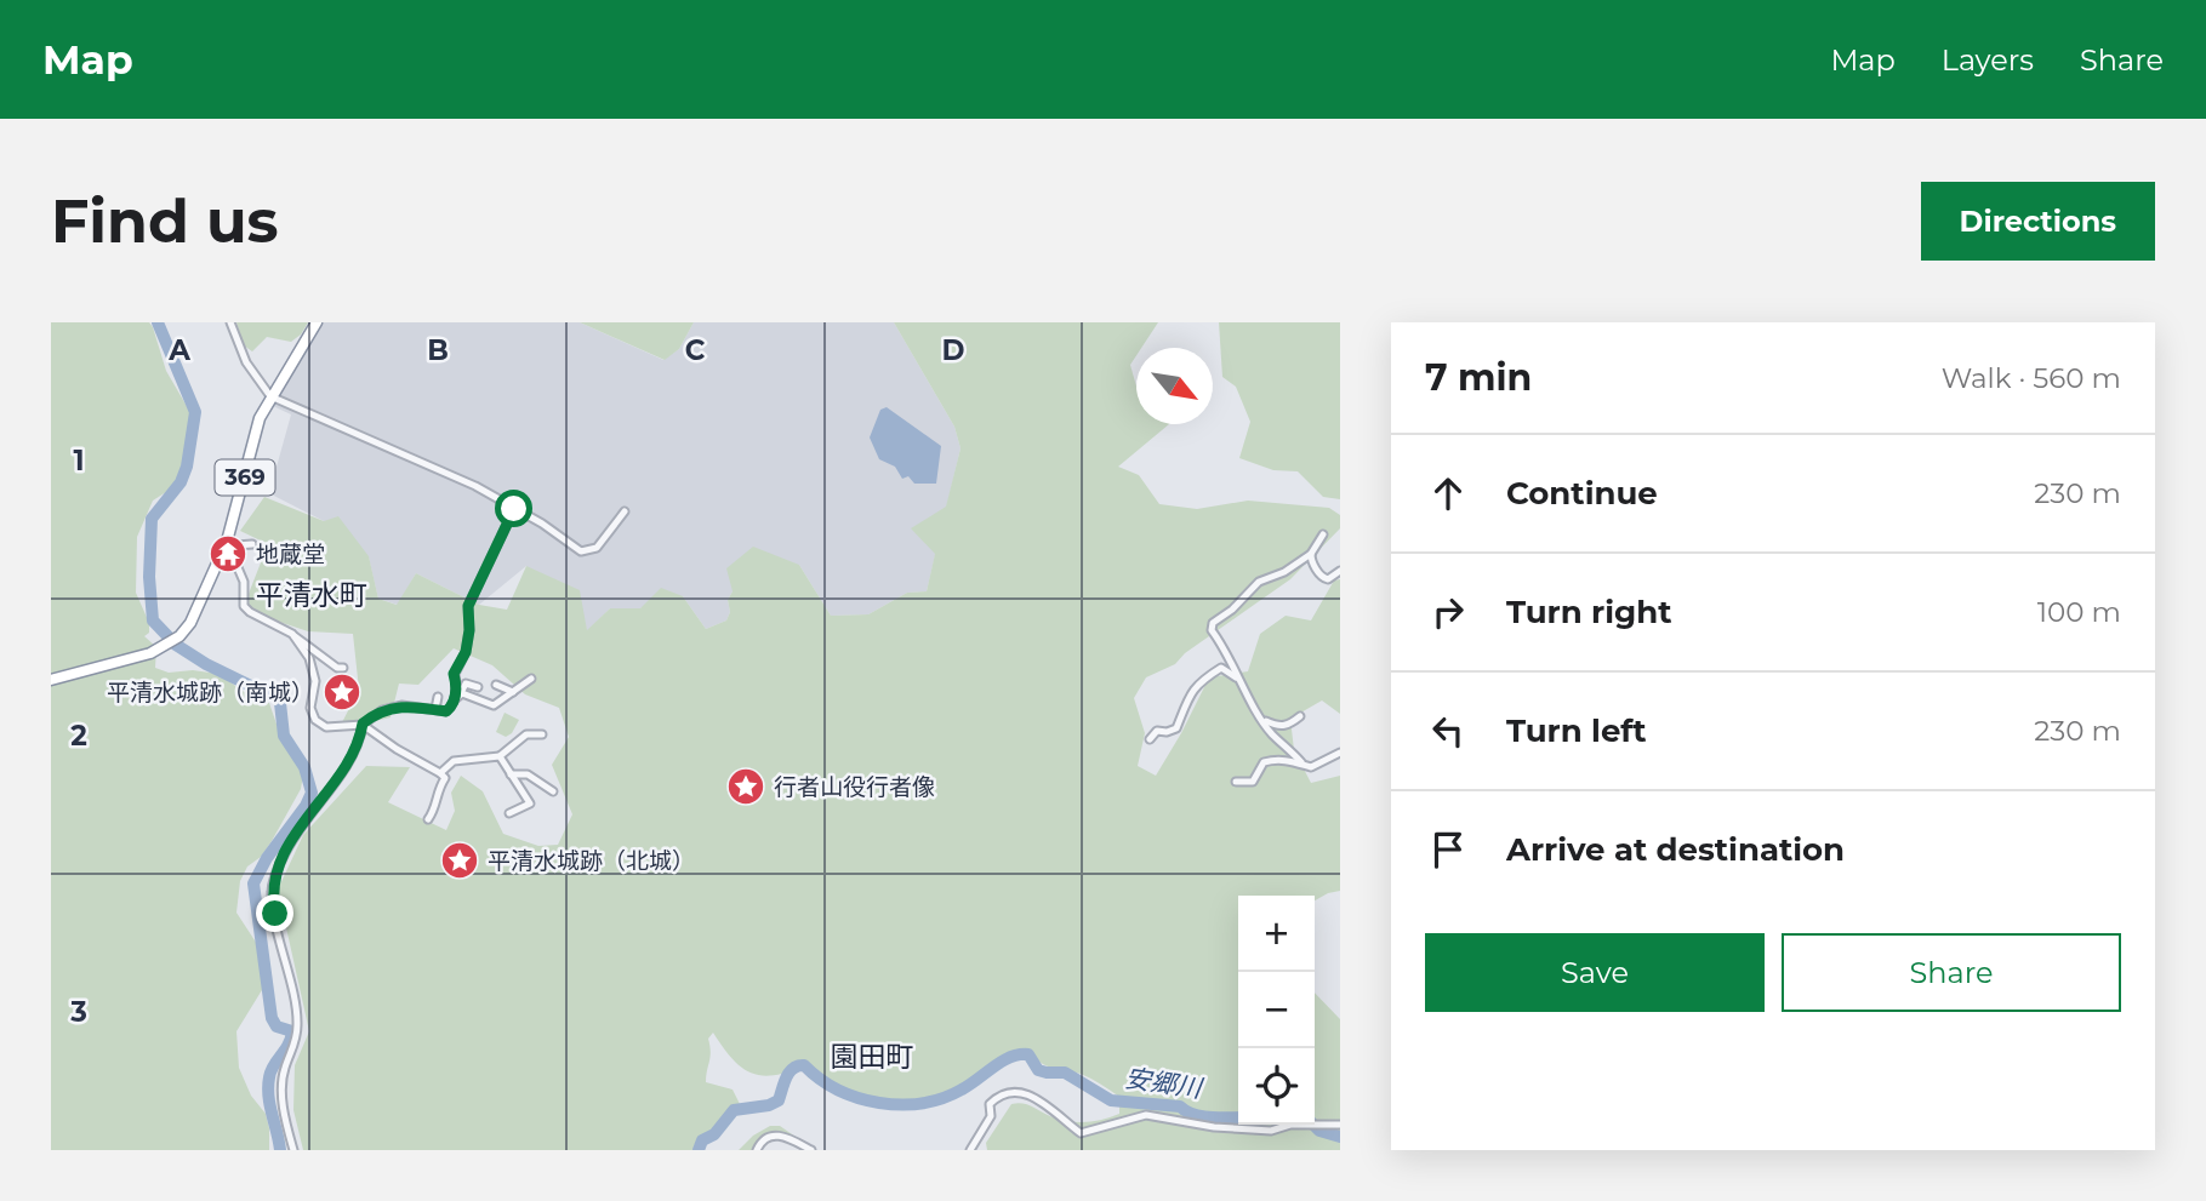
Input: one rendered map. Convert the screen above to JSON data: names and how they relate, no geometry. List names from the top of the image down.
{
  "streets": {
    "highway": ["369"]
  },
  "districts": ["平清水町", "園田町"],
  "water": ["安郷川"],
  "places": {
    "temple": ["地蔵堂"],
    "place": ["平清水城跡（南城）", "行者山役行者像", "平清水城跡（北城）"]
  },
  "north": "bottom right",
  "page": {
    "header": "Map",
    "nav": ["Map", "Layers", "Share"],
    "buttons": [
      "Directions",
      ["Save", "Share"]
    ],
    "title": "Find us",
    "heading": ["7 min", "Walk · 560 m"],
    "list": [
      ["Continue", "230 m"],
      ["Turn right", "100 m"],
      ["Turn left", "230 m"],
      "Arrive at destination"
    ],
    "map_buttons": ["+", "−"]
  },
  "grid": {
    "columns": [
      "A",
      "B",
      "C",
      "D"
    ],
    "rows": ["1", "2", "3"]
  }
}
